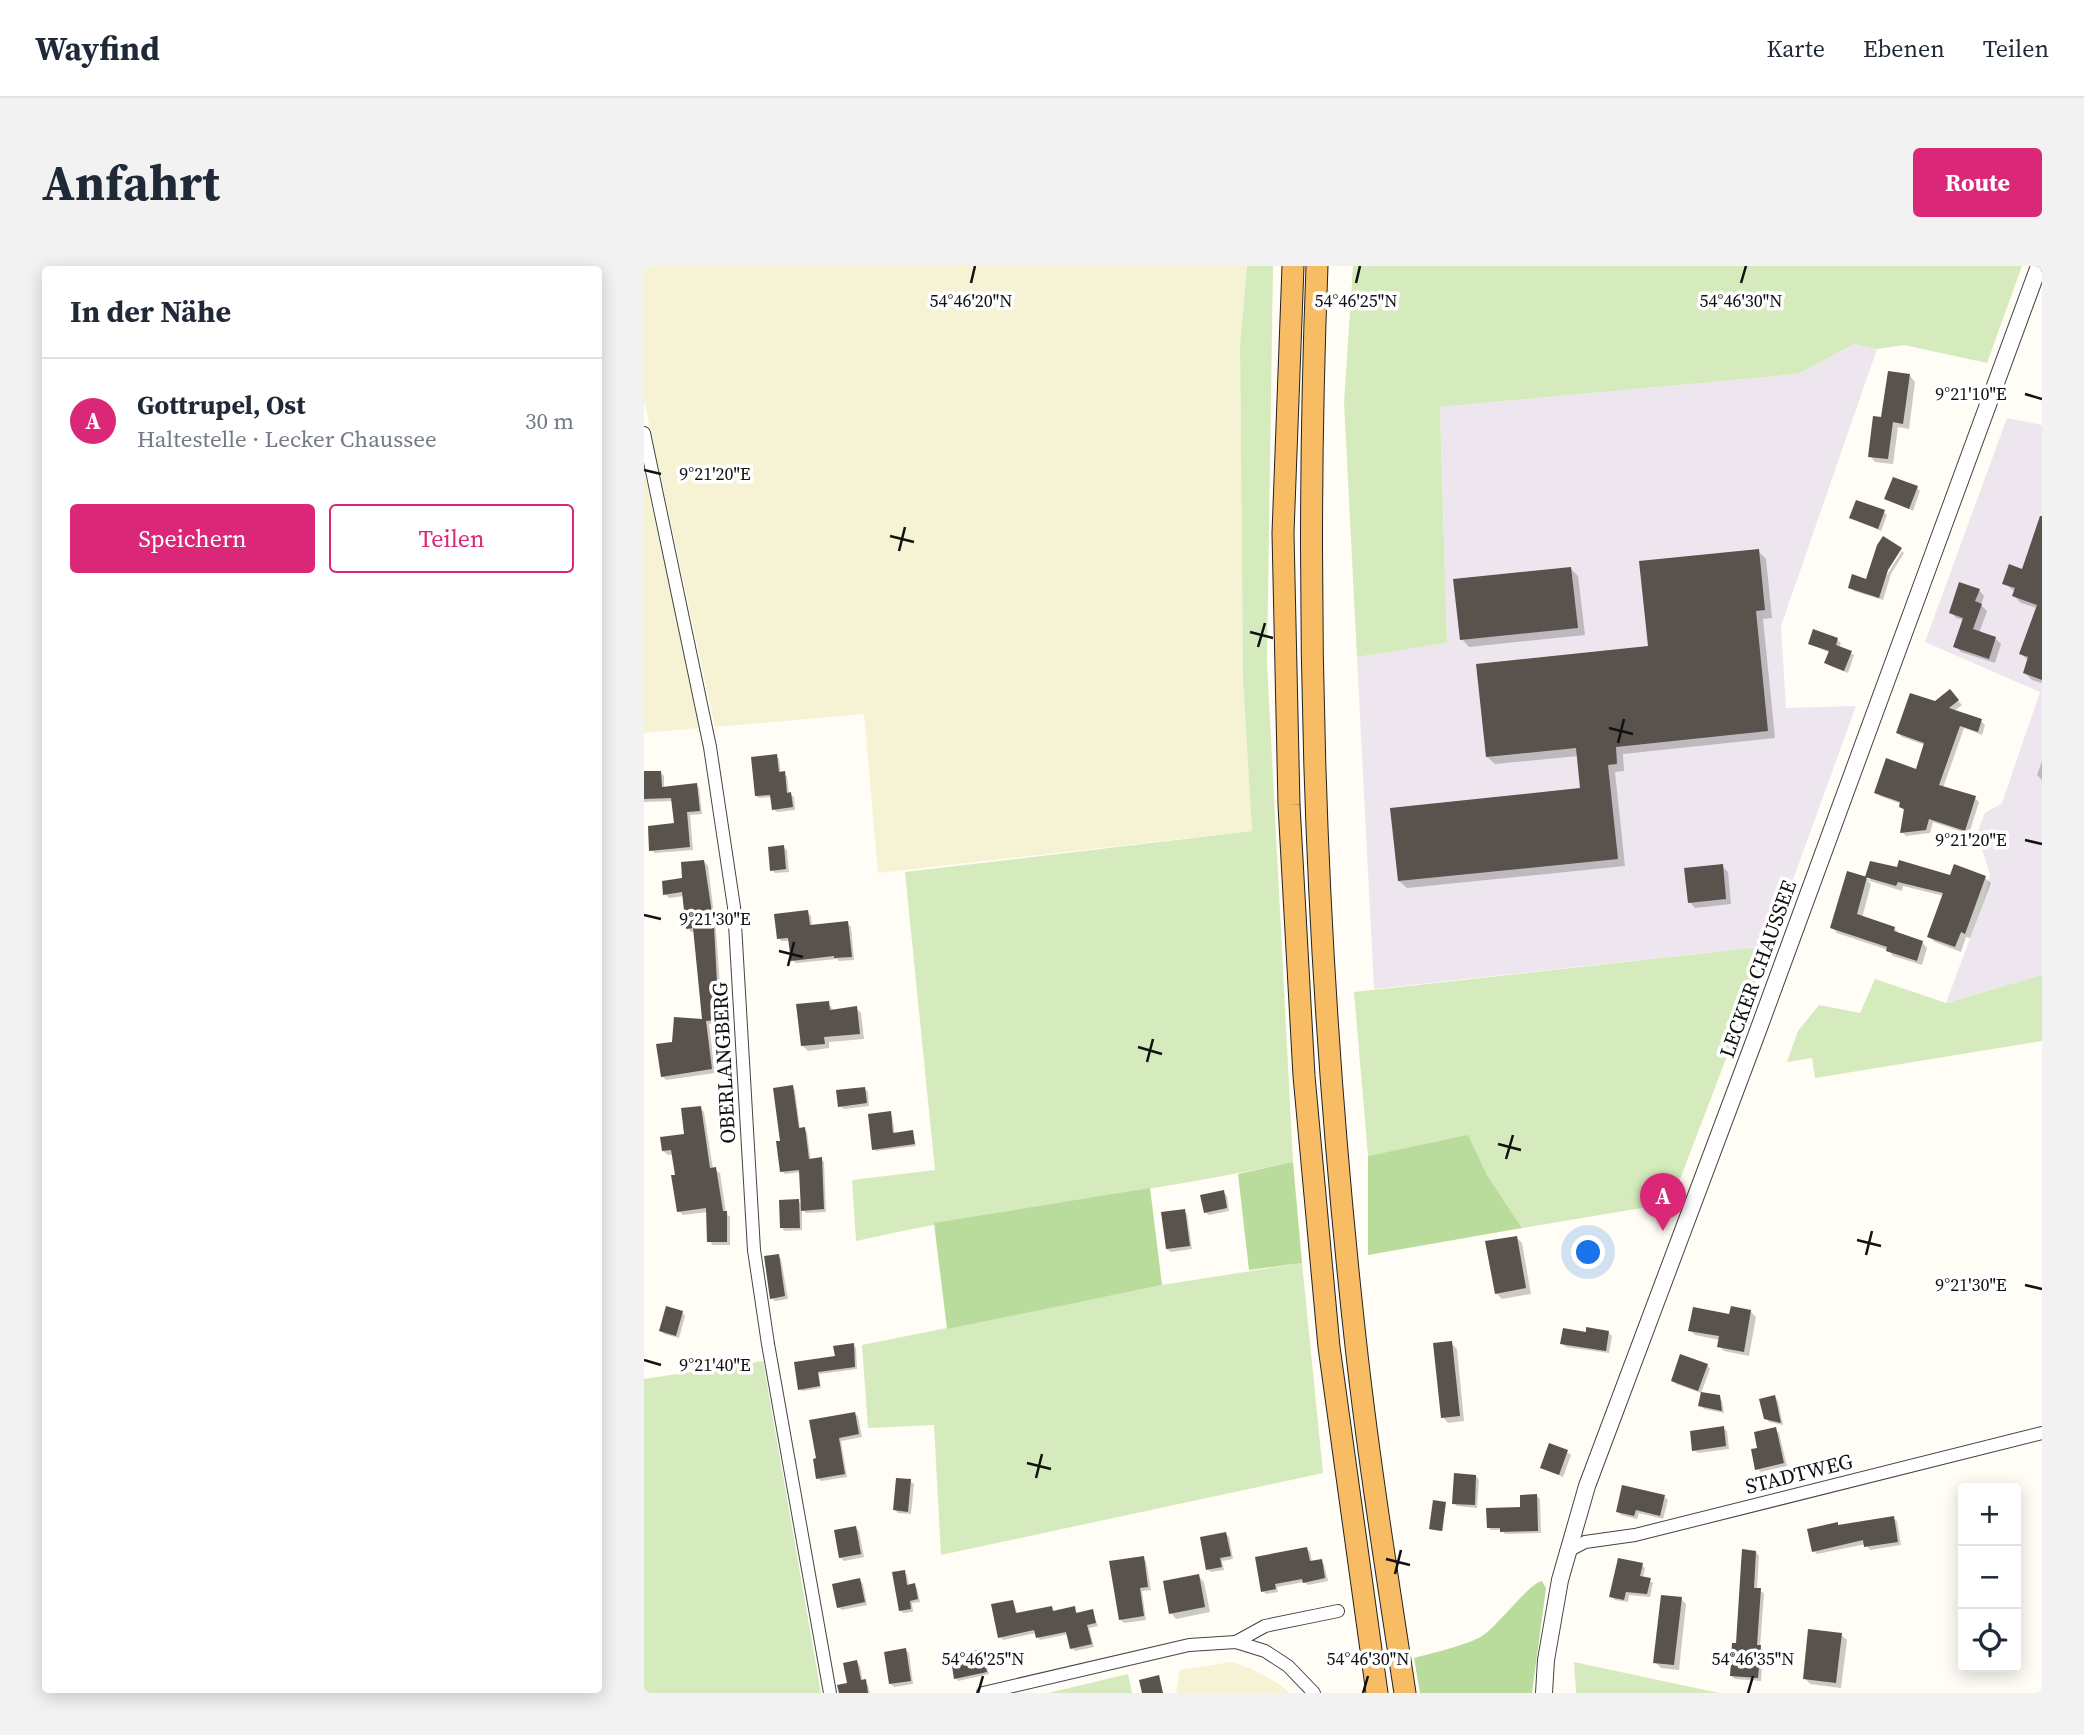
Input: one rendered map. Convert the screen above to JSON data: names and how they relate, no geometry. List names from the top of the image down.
{
  "streets": {
    "street": ["LECKER CHAUSSEE", "OBERLANGBERG", "STADTWEG"]
  },
  "crossings": [
    ["LECKER CHAUSSEE", "STADTWEG"]
  ],
  "page": {
    "header": "Wayfind",
    "nav": ["Karte", "Ebenen", "Teilen"],
    "buttons": [
      "Route",
      ["Speichern", "Teilen"]
    ],
    "title": "Anfahrt",
    "heading": "In der Nähe",
    "list": [
      {
        "mark": "A",
        "name": "Gottrupel, Ost",
        "note": "Haltestelle · Lecker Chaussee",
        "value": "30 m"
      }
    ],
    "pins": "A",
    "map_buttons": ["+", "−"]
  },
  "coordinates": [
    "54°46'20\"N",
    "54°46'25\"N",
    "54°46'30\"N",
    "9°21'10\"E",
    "9°21'20\"E",
    "9°21'30\"E",
    "9°21'40\"E",
    "54°46'35\"N"
  ]
}
